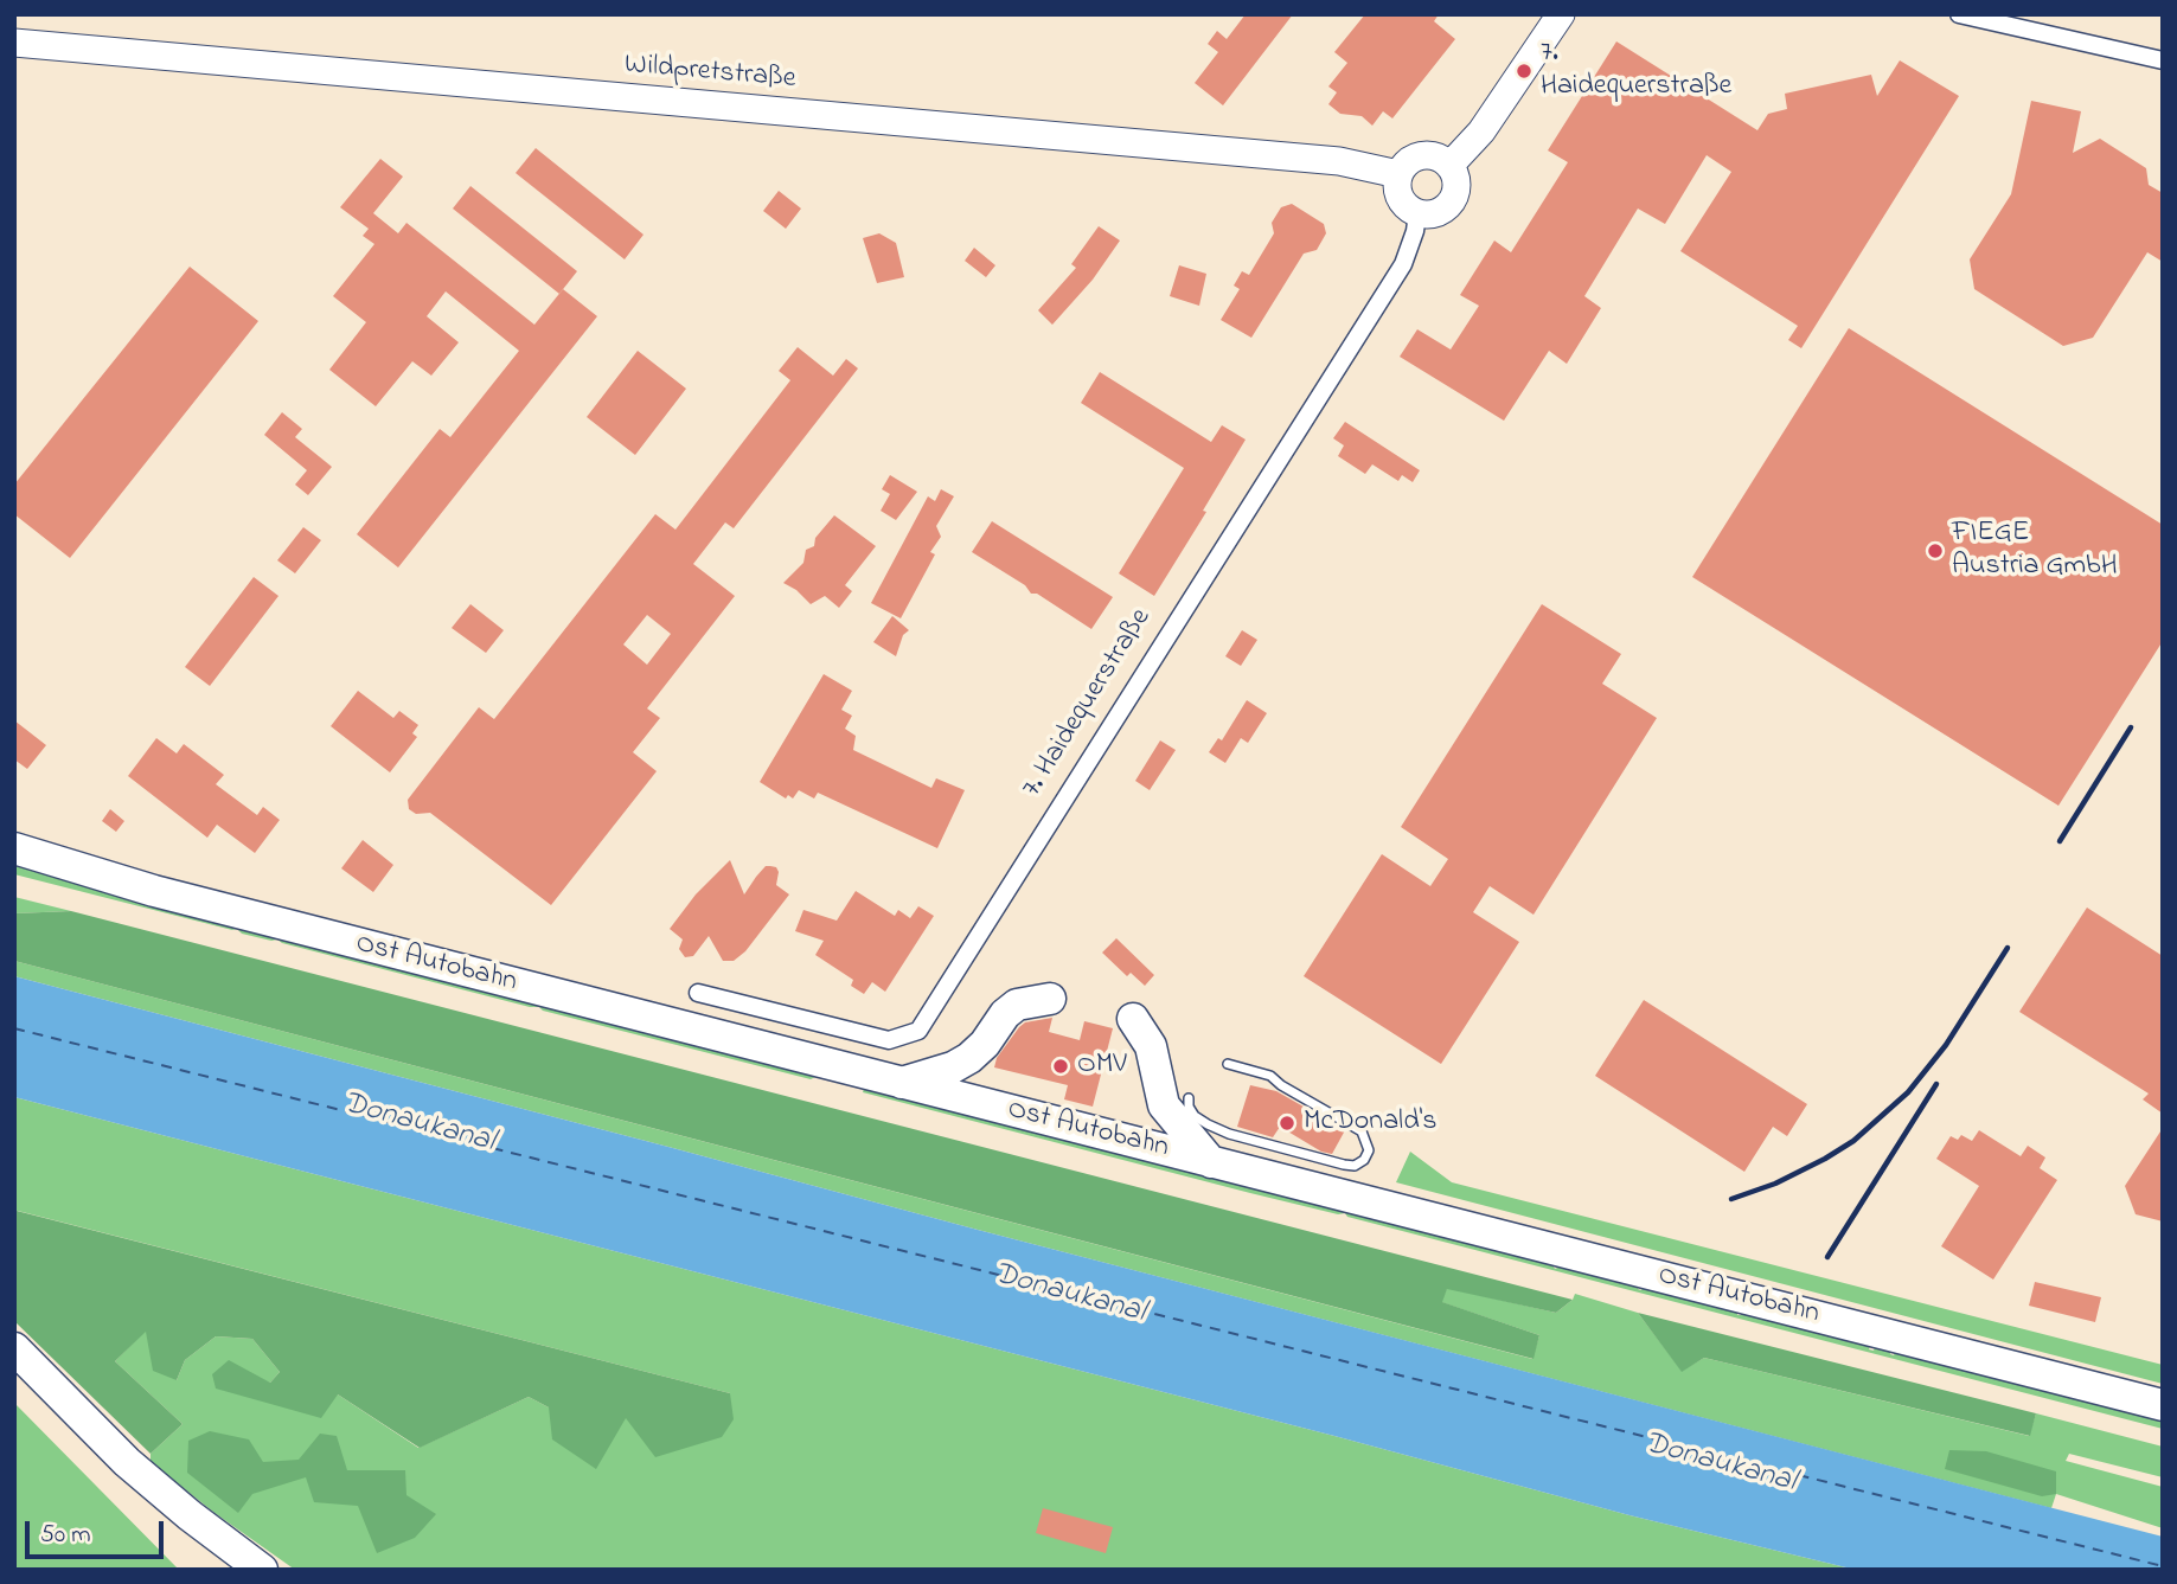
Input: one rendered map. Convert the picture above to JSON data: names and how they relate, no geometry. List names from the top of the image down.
{
  "streets": {
    "highway": ["Ost Autobahn"],
    "main road": ["Wildpretstraße"],
    "street": ["7. Haidequerstraße"]
  },
  "crossings": [
    ["Wildpretstraße", "7. Haidequerstraße"]
  ],
  "water": ["Donaukanal"],
  "places": [
    "7. Haidequerstraße",
    "FIEGE Austria GmbH",
    "OMV",
    "McDonald's"
  ],
  "scale_bar": "50 m"
}
